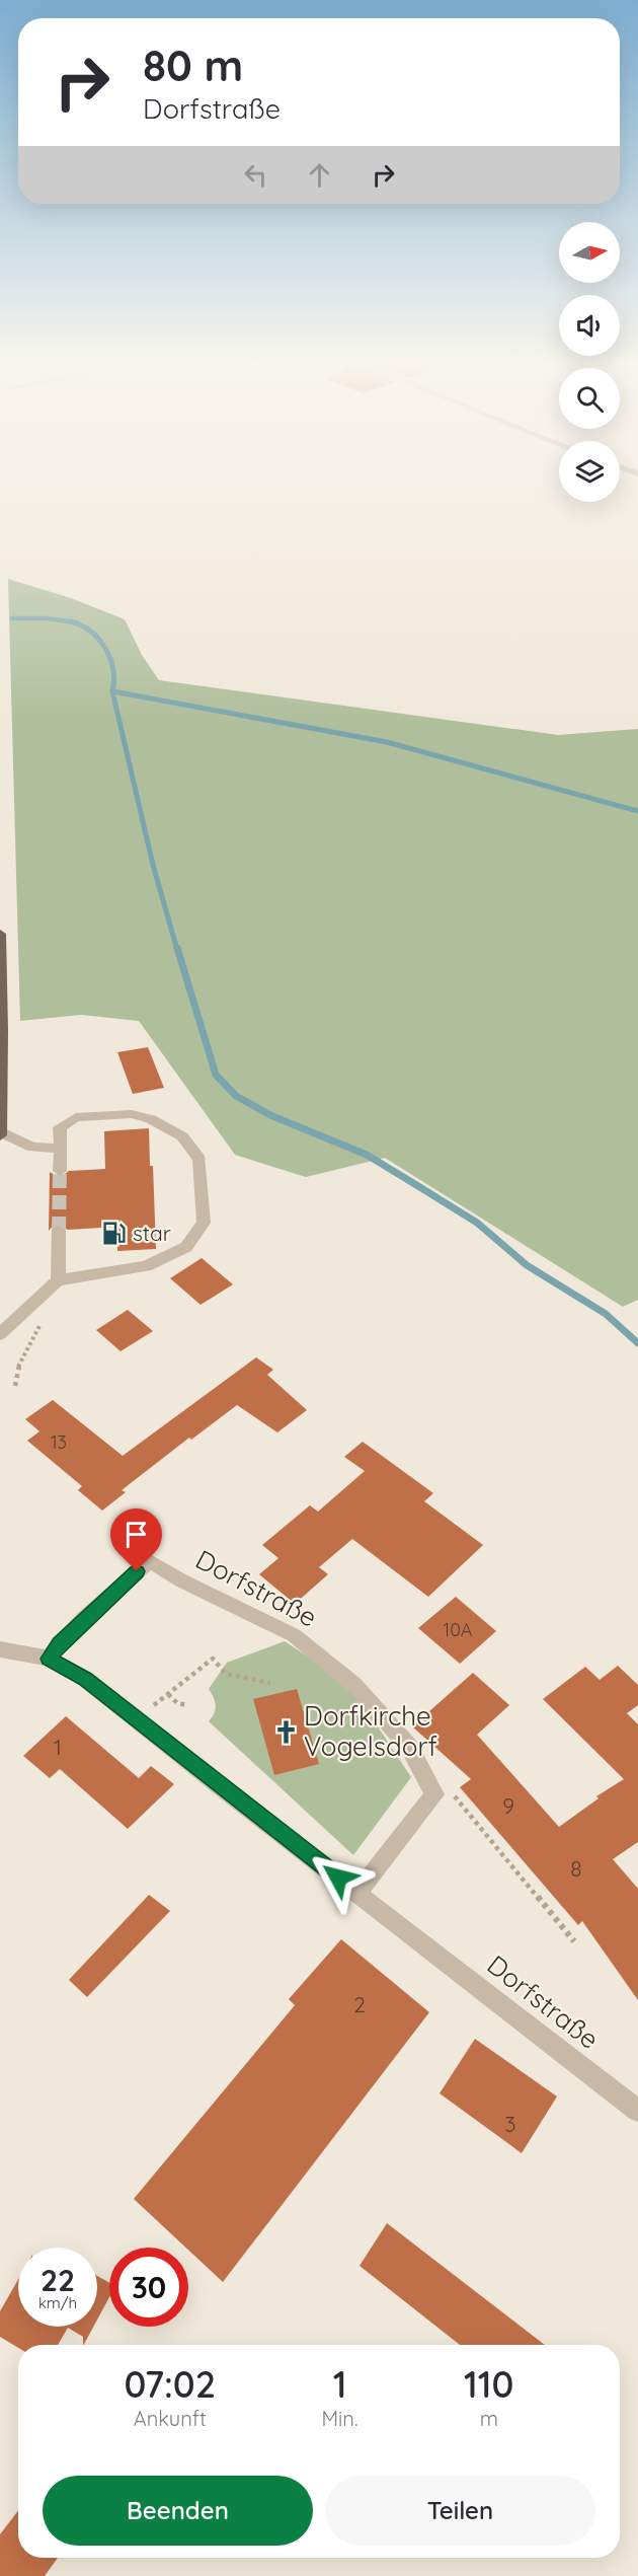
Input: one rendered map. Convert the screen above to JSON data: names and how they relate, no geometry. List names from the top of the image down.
{
  "streets": {
    "street": ["Dorfstraße"]
  },
  "places": {
    "fuel station": ["star"],
    "church": ["Dorfkirche Vogelsdorf"]
  },
  "house_numbers": [
    "13",
    "10A",
    "1",
    "9",
    "8",
    "2",
    "3"
  ],
  "north": "right",
  "page": {
    "turn": ["80 m", "Dorfstraße"],
    "speed": "22 km/h",
    "limit": "30",
    "eta": [
      "07:02",
      "Ankunft",
      "1",
      "Min.",
      "110",
      "m"
    ],
    "buttons": ["Beenden", "Teilen"]
  }
}
